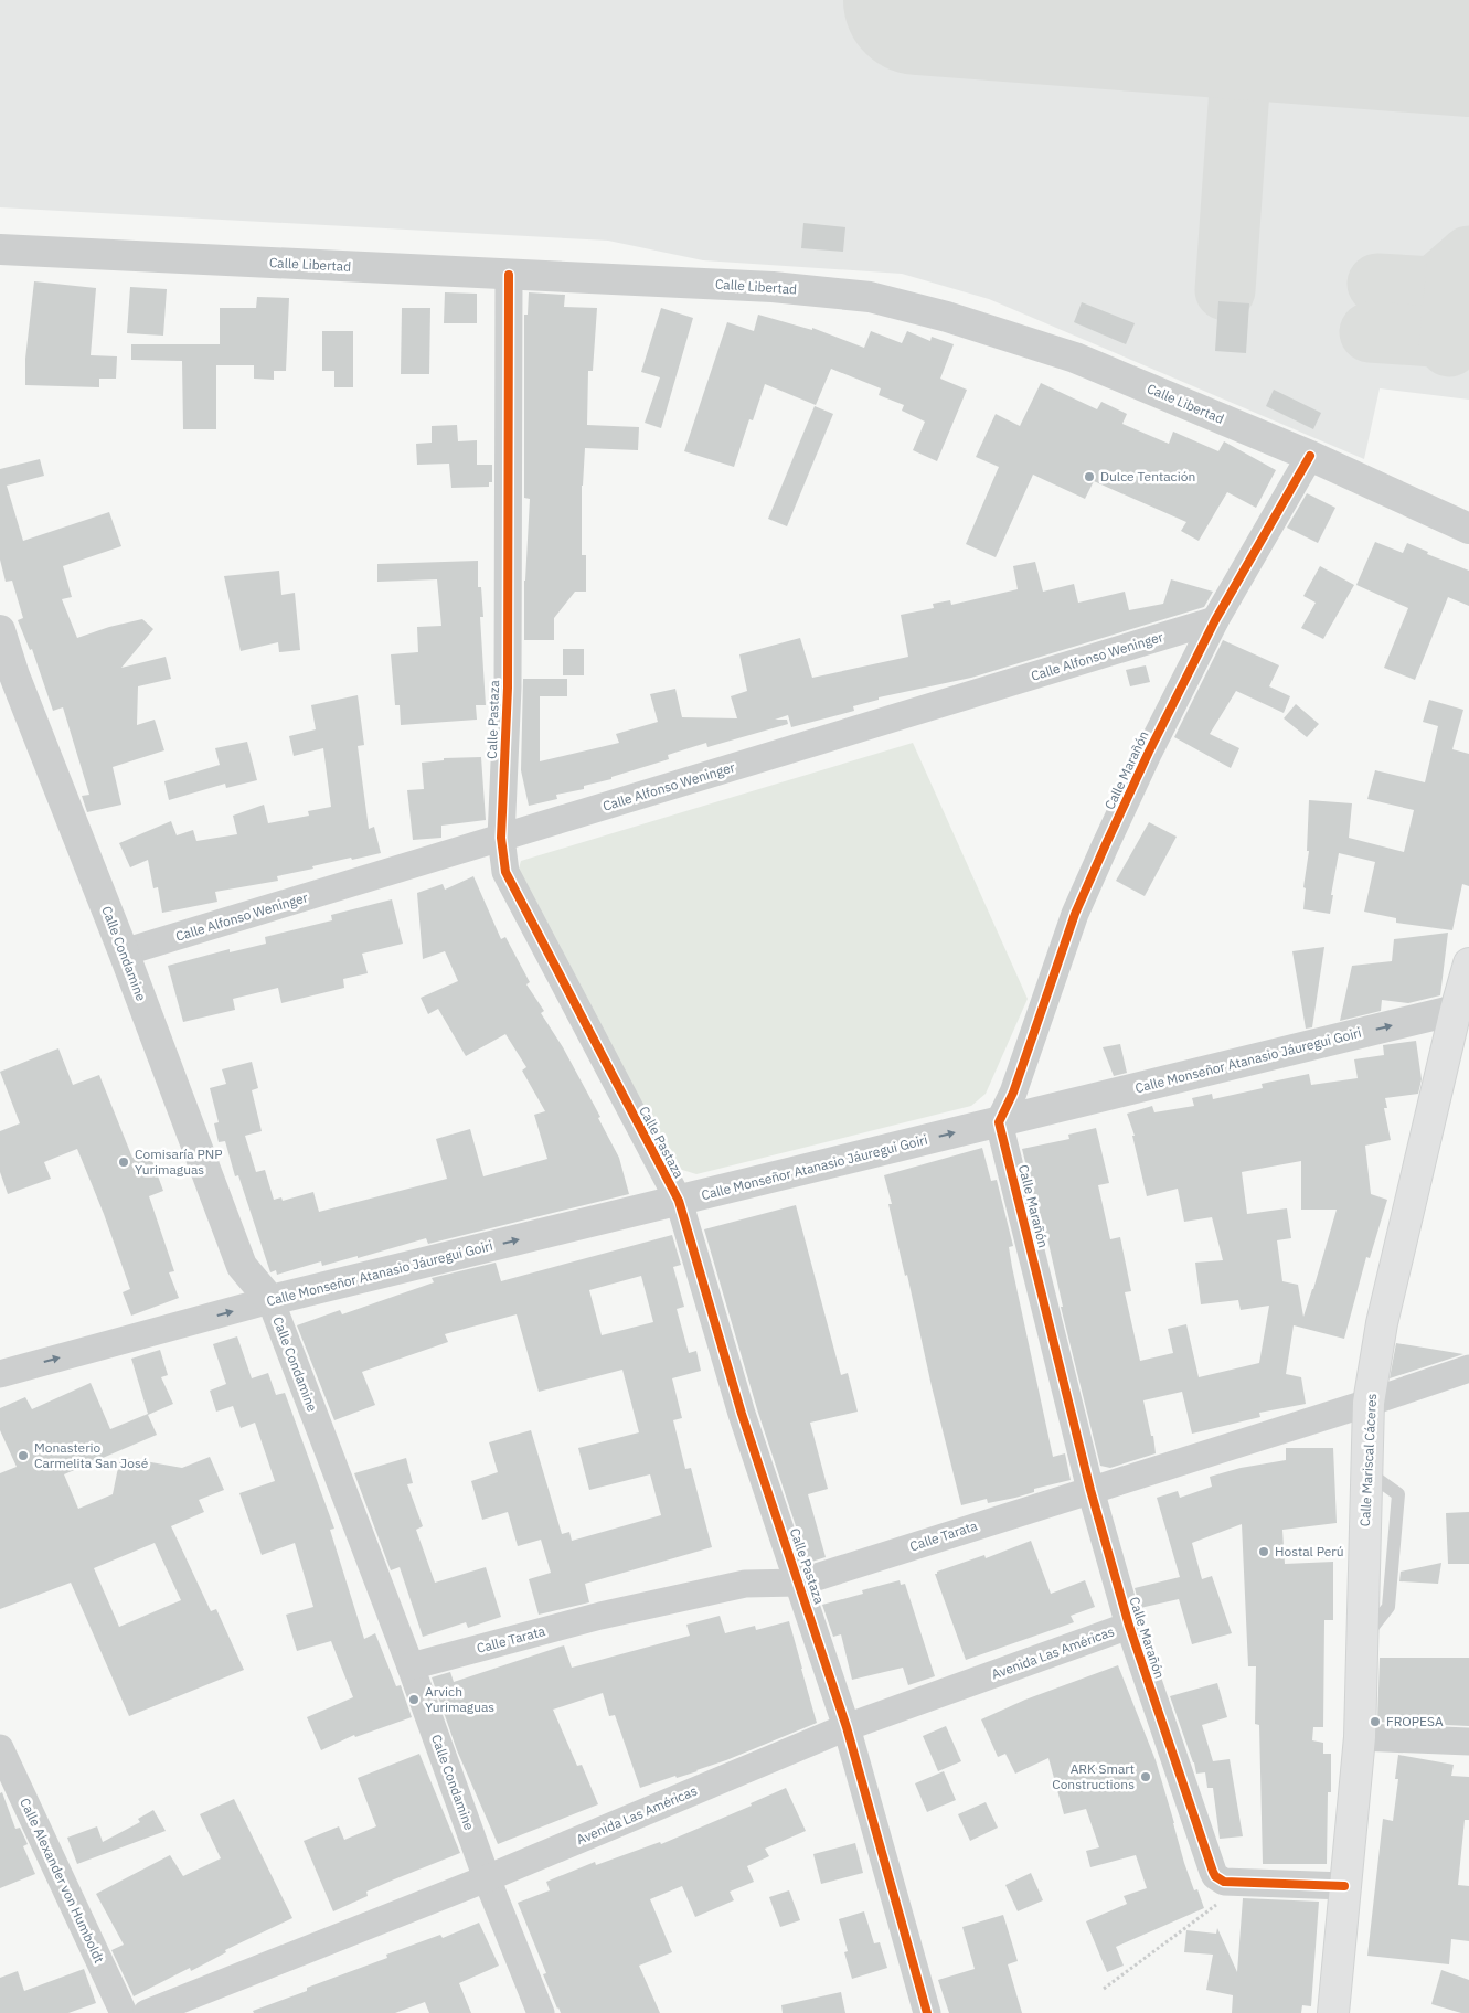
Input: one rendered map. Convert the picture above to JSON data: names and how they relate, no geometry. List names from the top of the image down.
{
  "streets": {
    "highway": ["Calle Mariscal Cáceres"],
    "street": [
      "Calle Libertad",
      "Calle Alfonso Weninger",
      "Calle Pastaza",
      "Calle Marañón",
      "Calle Condamine",
      "Calle Monseñor Atanasio Jáuregui Goiri",
      "Calle Tarata",
      "Avenida Las Américas",
      "Calle Alexander von Humboldt"
    ]
  },
  "crossings": [
    ["Calle Libertad", "Calle Pastaza"],
    ["Calle Libertad", "Calle Marañón"],
    ["Calle Alfonso Weninger", "Calle Pastaza"],
    ["Calle Alfonso Weninger", "Calle Marañón"],
    ["Calle Alfonso Weninger", "Calle Condamine"],
    ["Calle Pastaza", "Calle Monseñor Atanasio Jáuregui Goiri"],
    ["Calle Pastaza", "Calle Tarata"],
    ["Calle Pastaza", "Avenida Las Américas"],
    ["Calle Marañón", "Calle Monseñor Atanasio Jáuregui Goiri"],
    ["Calle Marañón", "Calle Tarata"],
    ["Calle Marañón", "Avenida Las Américas"],
    ["Calle Condamine", "Calle Monseñor Atanasio Jáuregui Goiri"],
    ["Calle Condamine", "Calle Tarata"],
    ["Calle Condamine", "Avenida Las Américas"],
    ["Calle Monseñor Atanasio Jáuregui Goiri", "Calle Mariscal Cáceres"],
    ["Calle Mariscal Cáceres", "Calle Tarata"]
  ],
  "one_way": ["Calle Monseñor Atanasio Jáuregui Goiri"],
  "places": [
    "Dulce Tentación",
    "Comisaría PNP Yurimaguas",
    "Monasterio Carmelita San José",
    "Hostal Perú",
    "Arvich Yurimaguas",
    "FROPESA",
    "ARK Smart Constructions"
  ]
}
